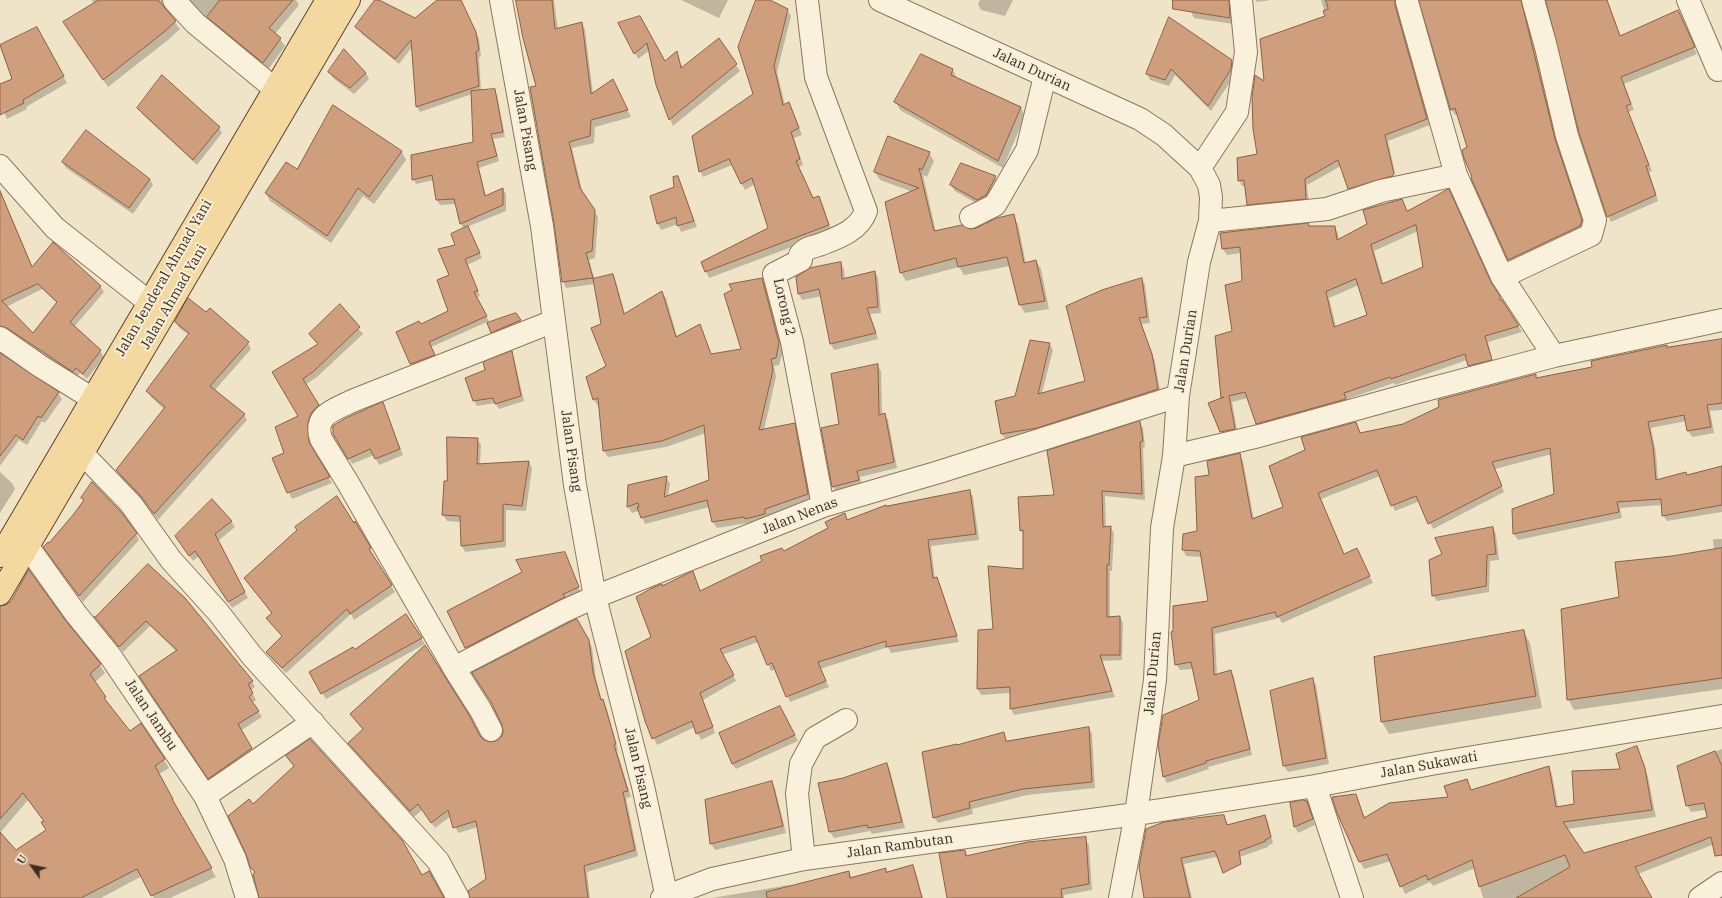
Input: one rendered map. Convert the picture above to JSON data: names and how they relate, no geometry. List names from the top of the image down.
{
  "streets": {
    "main road": ["Jalan Jenderal Ahmad Yani", "Jalan Ahmad Yani"],
    "street": [
      "Jalan Durian",
      "Jalan Pisang",
      "Lorong 2",
      "Jalan Nenas",
      "Jalan Jambu",
      "Jalan Sukawati",
      "Jalan Rambutan"
    ]
  },
  "crossings": [
    ["Jalan Durian", "Jalan Nenas"],
    ["Jalan Durian", "Jalan Sukawati"],
    ["Jalan Durian", "Jalan Rambutan"],
    ["Jalan Pisang", "Jalan Nenas"],
    ["Jalan Pisang", "Jalan Rambutan"],
    ["Jalan Ahmad Yani", "Jalan Jambu"],
    ["Lorong 2", "Jalan Nenas"],
    ["Jalan Sukawati", "Jalan Rambutan"]
  ],
  "north": "top left"
}
